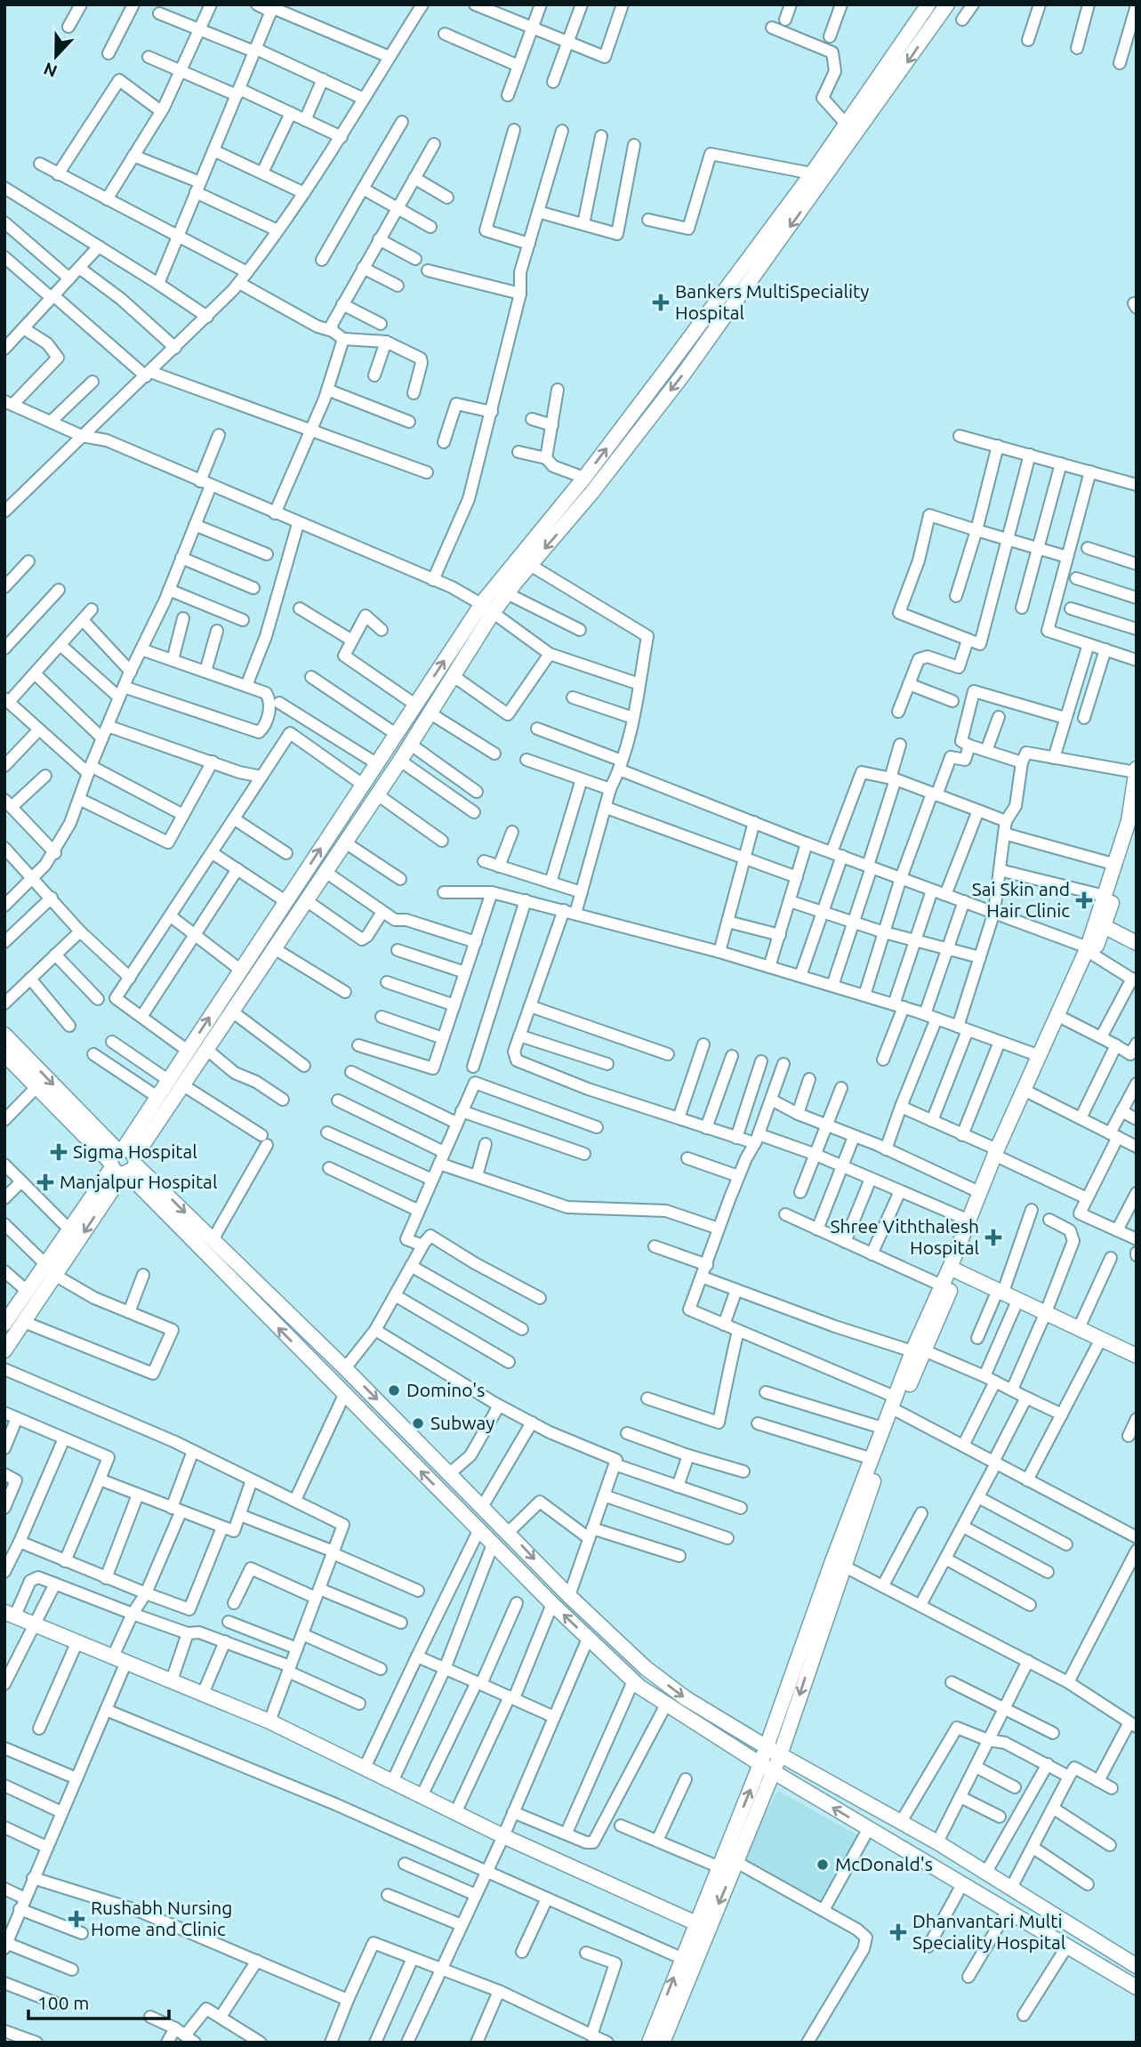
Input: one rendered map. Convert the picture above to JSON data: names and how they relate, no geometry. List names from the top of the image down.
{
  "places": {
    "health": [
      "Bankers MultiSpeciality Hospital",
      "Sai Skin and Hair Clinic",
      "Sigma Hospital",
      "Manjalpur Hospital",
      "Shree Viththalesh Hospital",
      "Rushabh Nursing Home and Clinic",
      "Dhanvantari Multi Speciality Hospital"
    ],
    "other": ["Domino's", "Subway", "McDonald's"]
  },
  "scale_bar": "100 m",
  "north": "bottom"
}
